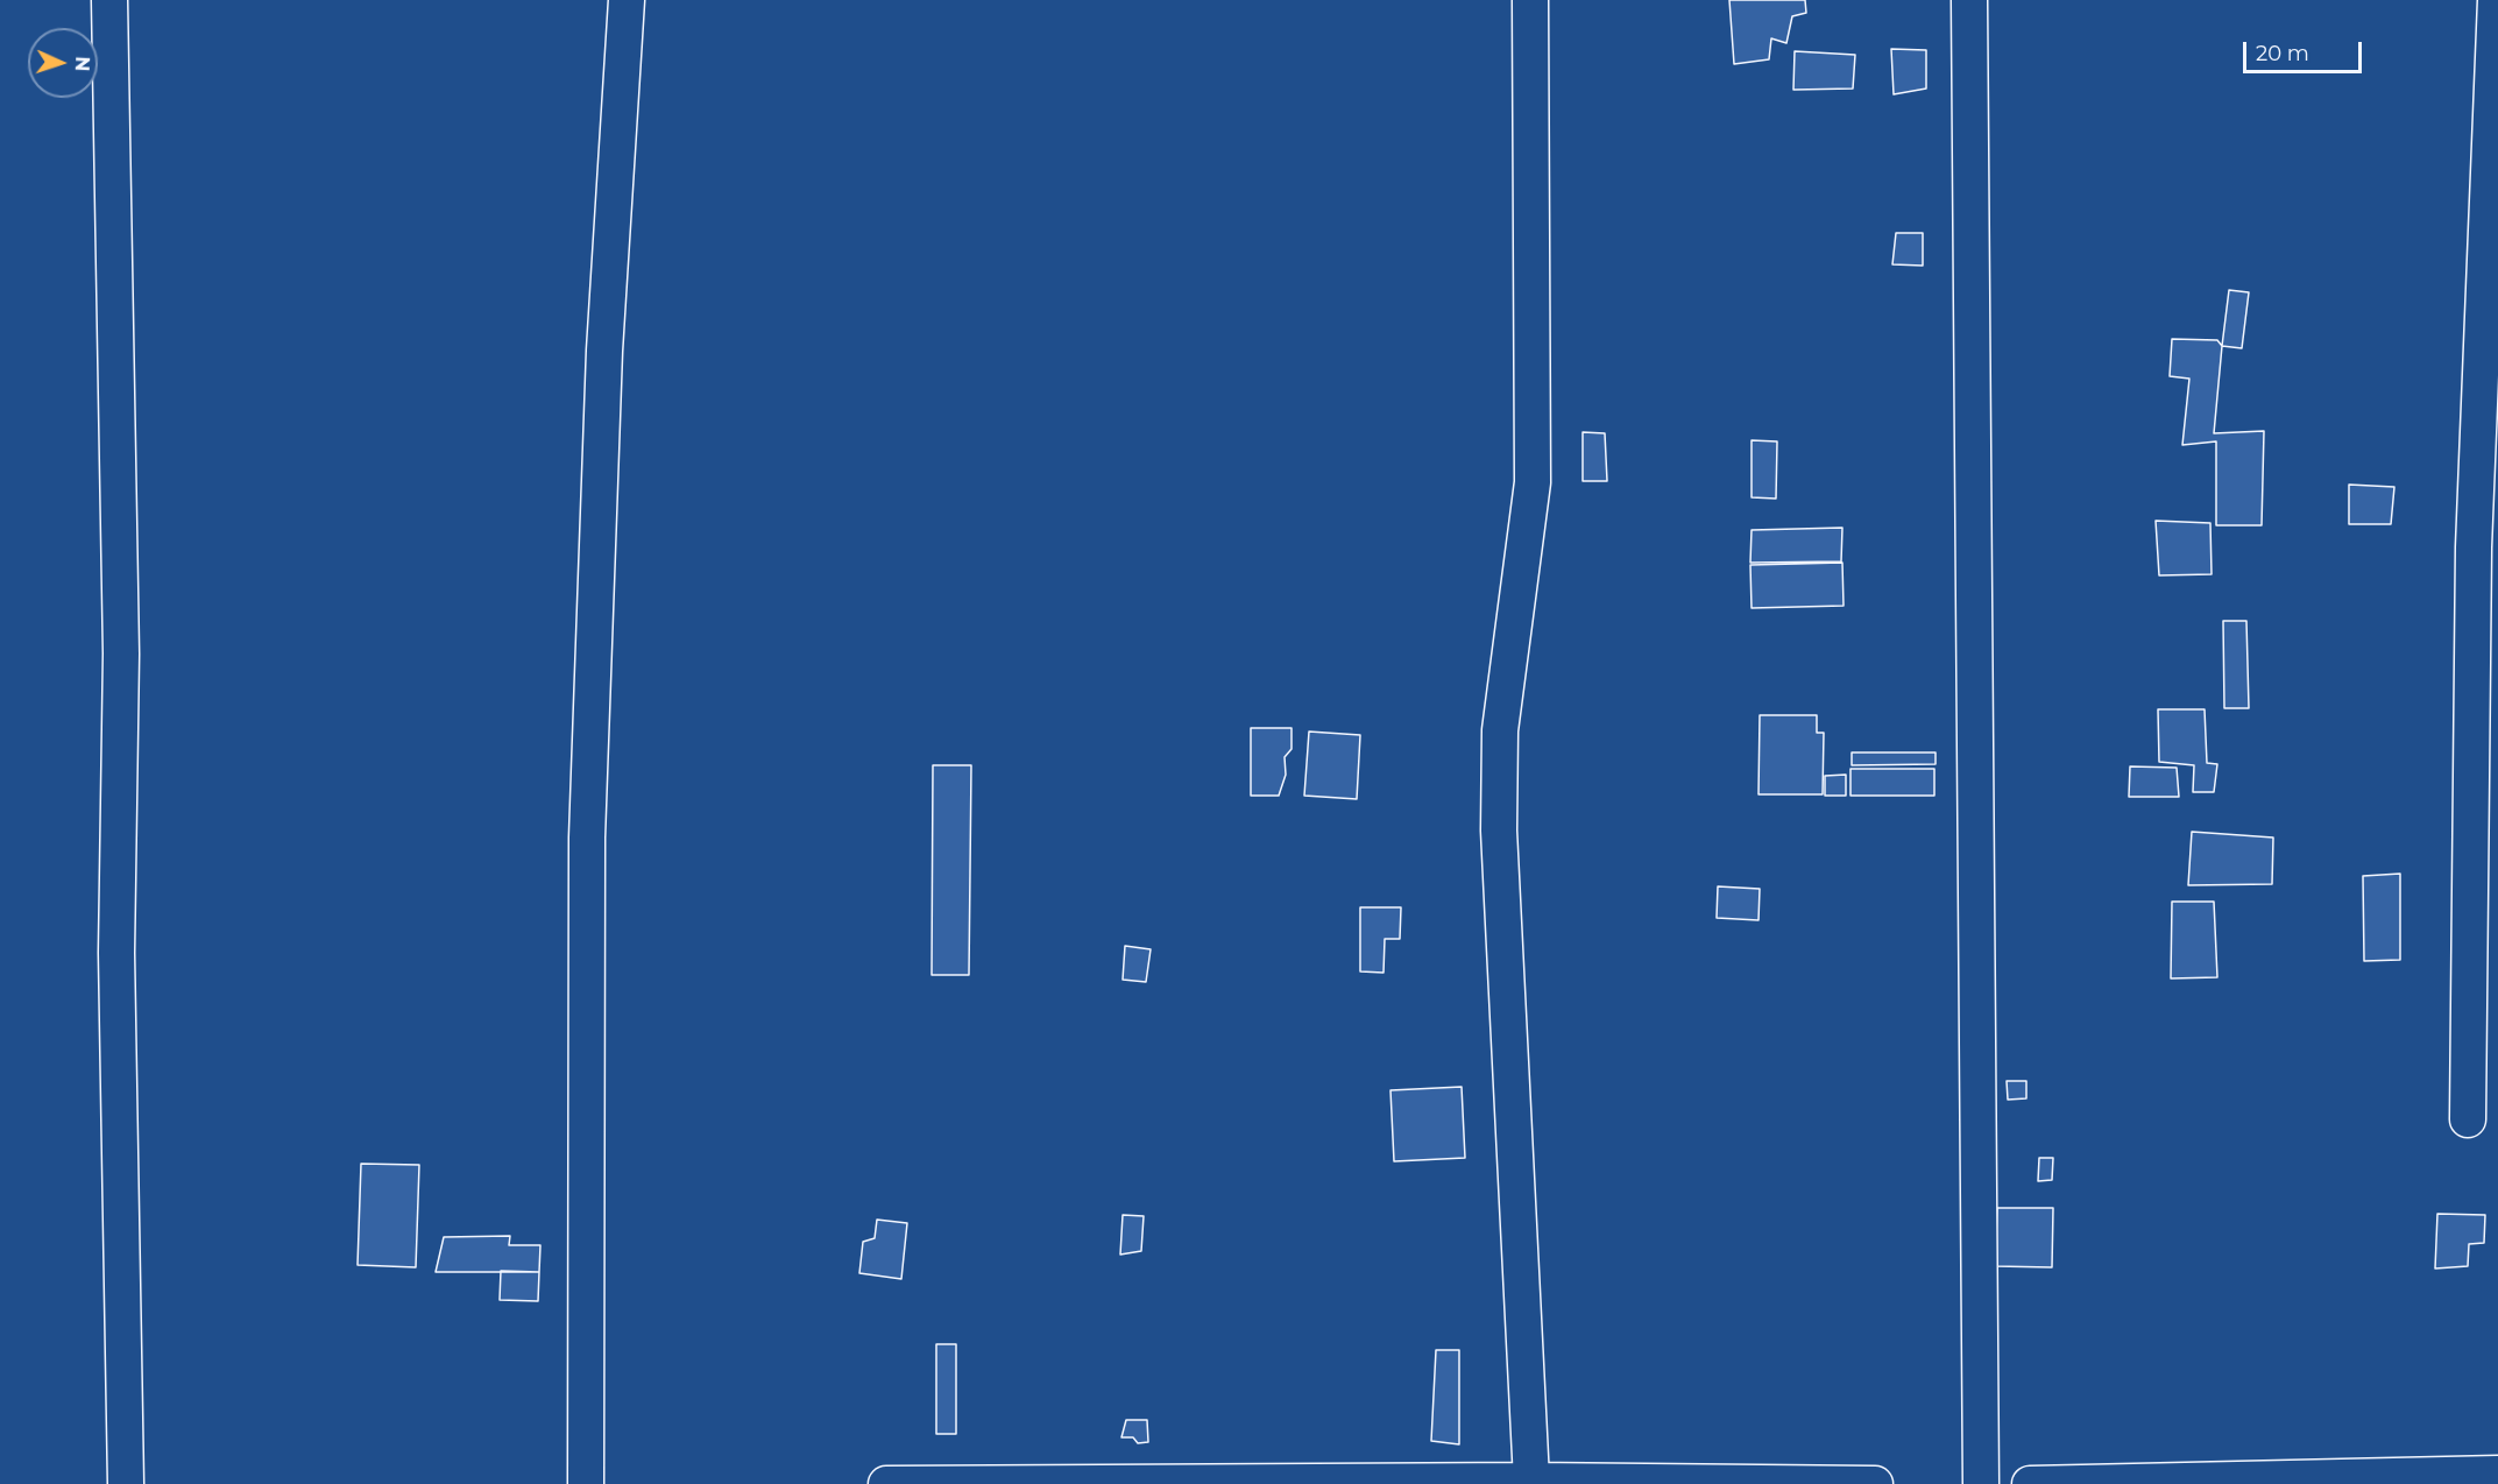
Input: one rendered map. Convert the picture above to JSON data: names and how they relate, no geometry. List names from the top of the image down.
{
  "scale_bar": "20 m",
  "north": "right"
}
